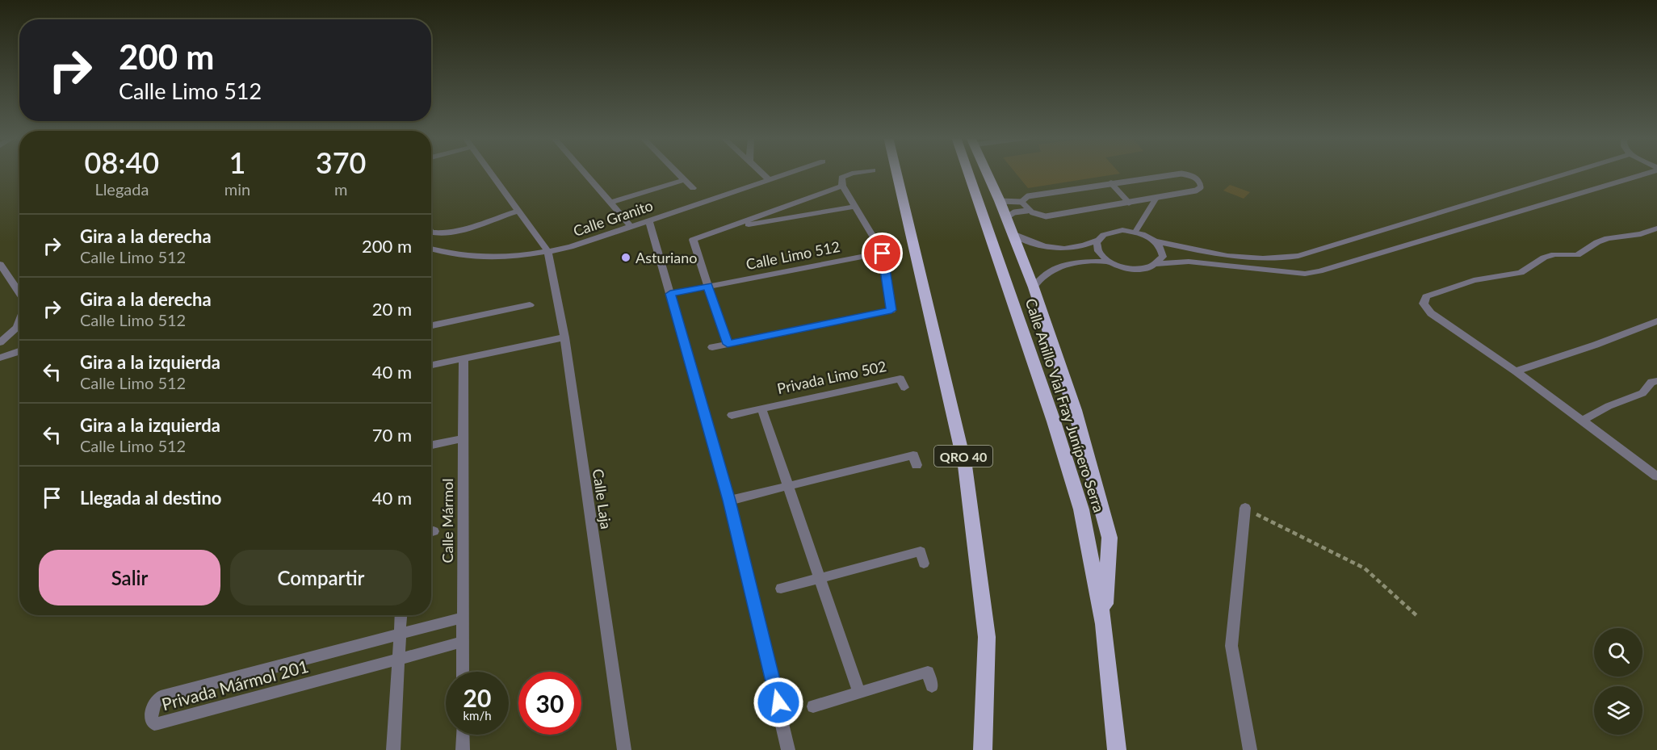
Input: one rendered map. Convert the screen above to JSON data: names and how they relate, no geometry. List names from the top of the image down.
{
  "streets": {
    "highway": ["Calle Anillo Vial Fray Junípero Serra", "QRO 40"],
    "street": [
      "Calle Granito",
      "Calle Limo 512",
      "Privada Limo 502",
      "Calle Laja",
      "Calle Mármol",
      "Privada Mármol 201"
    ]
  },
  "crossings": [
    ["Calle Granito", "Calle Laja"],
    ["Calle Mármol", "Privada Mármol 201"]
  ],
  "places": ["Asturiano"],
  "page": {
    "turn": ["200 m", "Calle Limo 512"],
    "eta": [
      "08:40",
      "Llegada",
      "1",
      "min",
      "370",
      "m"
    ],
    "list": [
      {
        "name": "Gira a la derecha",
        "note": "Calle Limo 512",
        "value": "200 m"
      },
      {
        "name": "Gira a la derecha",
        "note": "Calle Limo 512",
        "value": "20 m"
      },
      {
        "name": "Gira a la izquierda",
        "note": "Calle Limo 512",
        "value": "40 m"
      },
      {
        "name": "Gira a la izquierda",
        "note": "Calle Limo 512",
        "value": "70 m"
      },
      {
        "name": "Llegada al destino",
        "value": "40 m"
      }
    ],
    "buttons": ["Salir", "Compartir"],
    "speed": "20 km/h",
    "limit": "30"
  }
}
